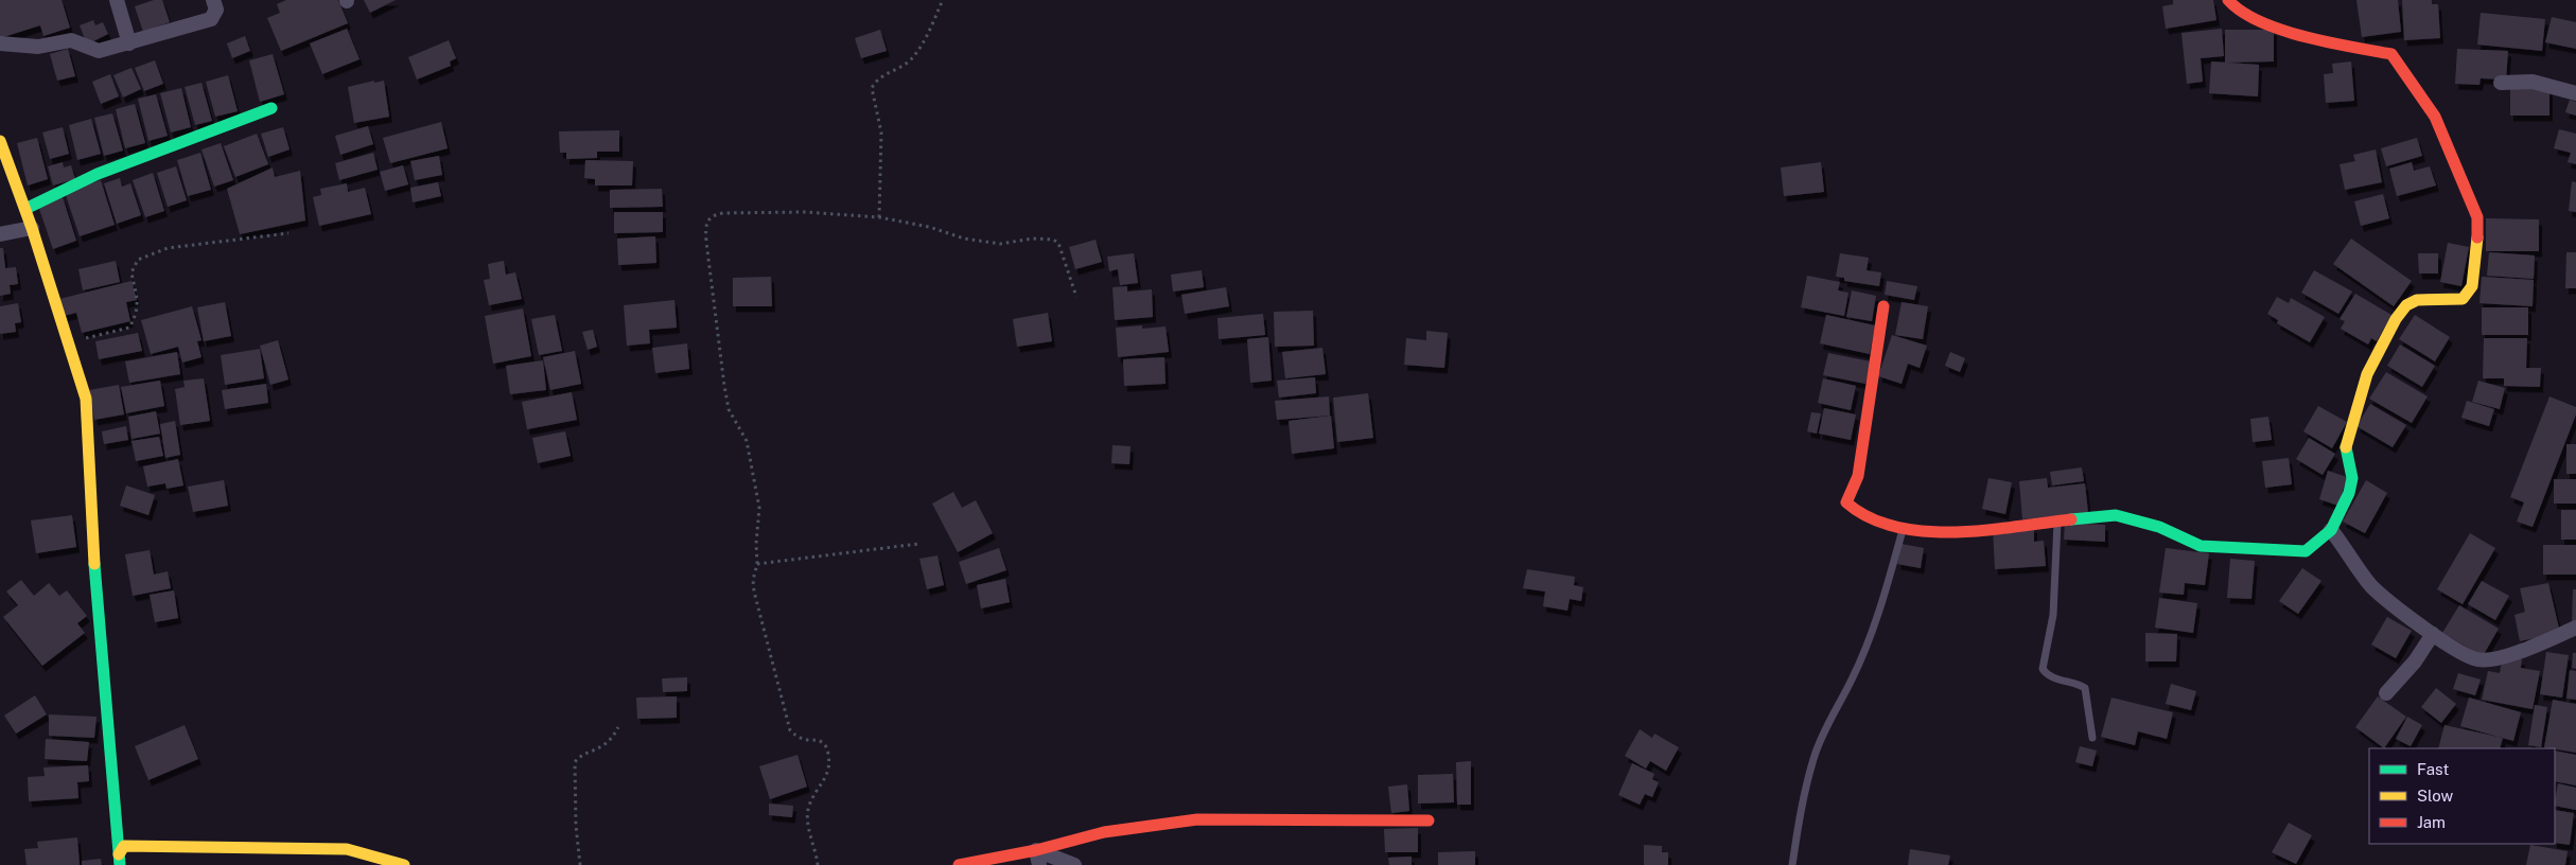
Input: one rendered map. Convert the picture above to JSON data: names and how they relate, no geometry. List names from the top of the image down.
{
  "legend": ["Fast", "Slow", "Jam"]
}
